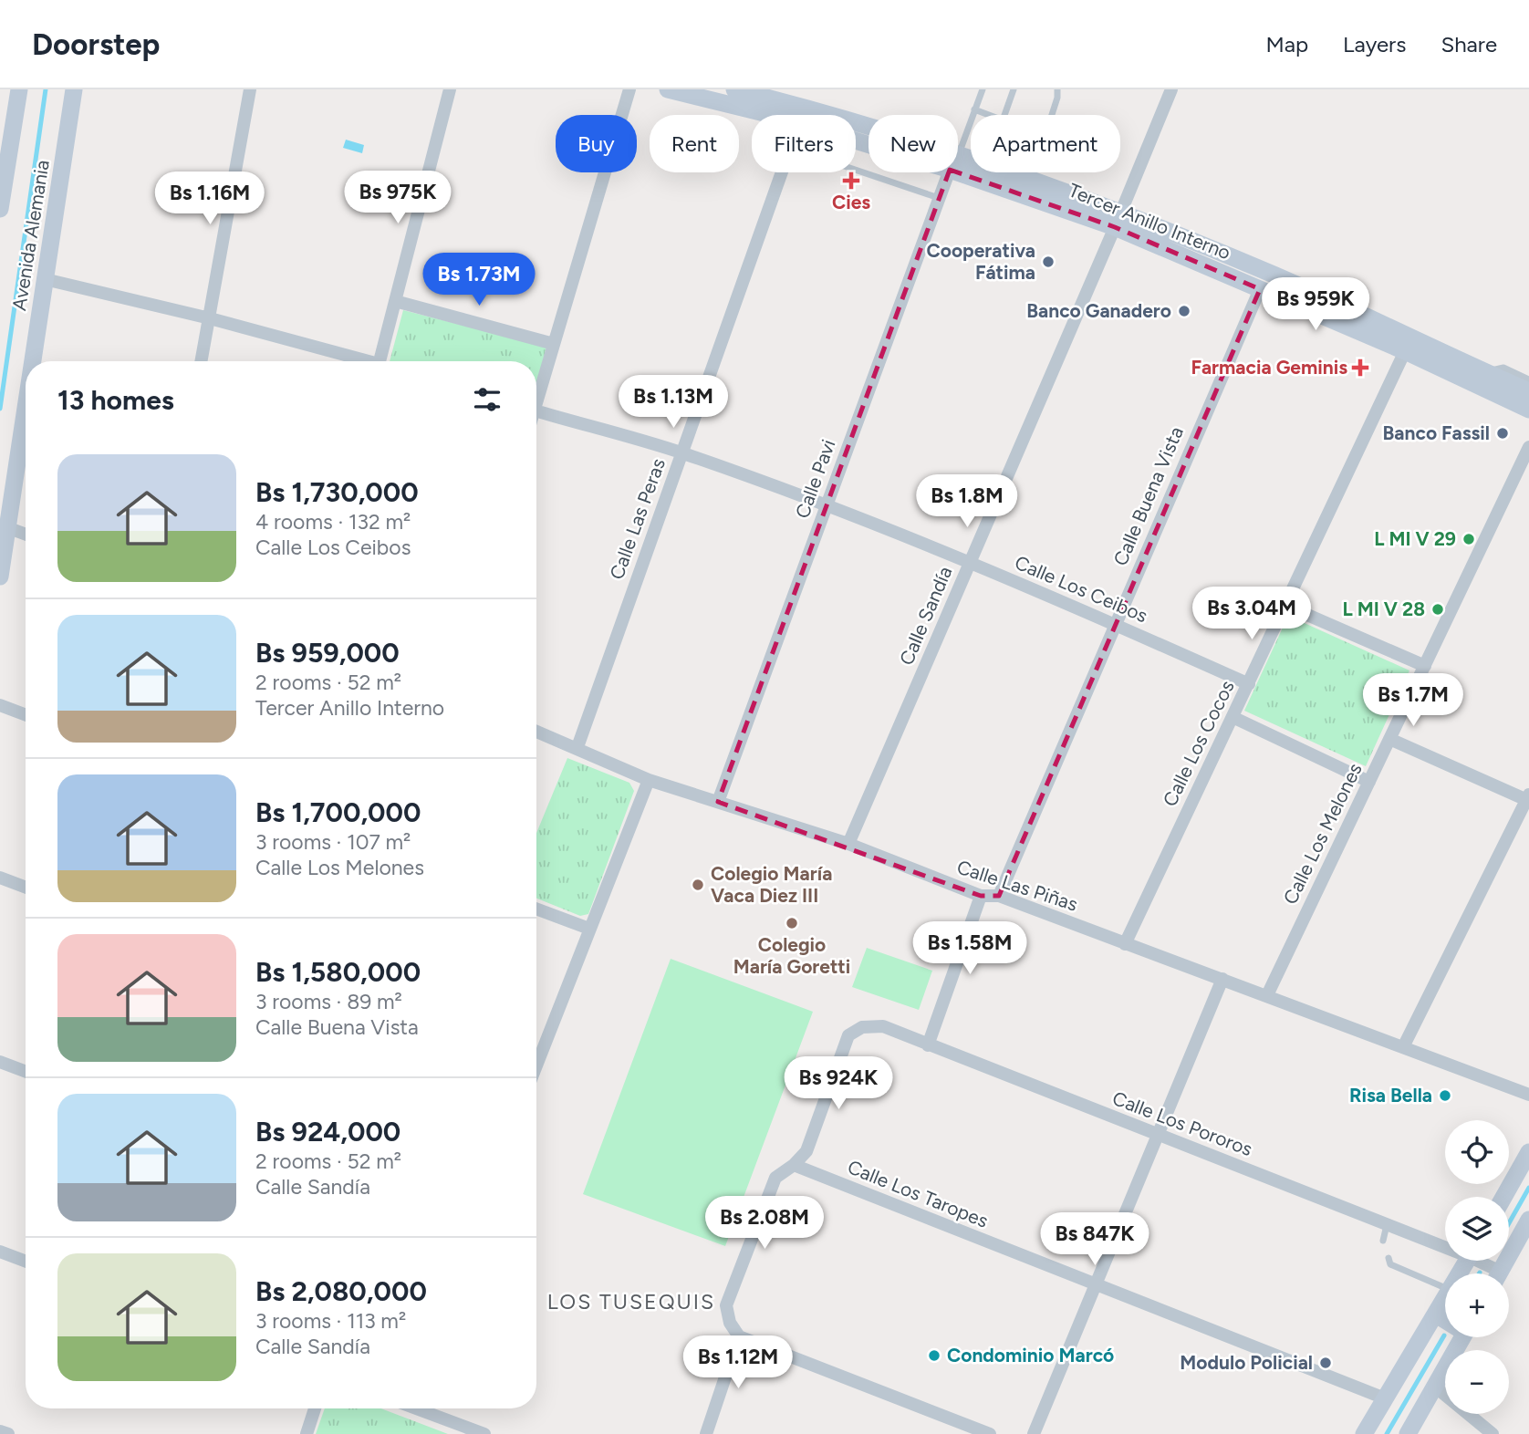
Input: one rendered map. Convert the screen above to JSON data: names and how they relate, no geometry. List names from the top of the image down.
{
  "streets": {
    "main road": ["Tercer Anillo Interno", "Avenida Alemania"],
    "street": [
      "Calle Pavi",
      "Calle Buena Vista",
      "Calle Las Peras",
      "Calle Los Ceibos",
      "Calle Sandía",
      "Calle Los Cocos",
      "Calle Los Melones",
      "Calle Las Piñas",
      "Calle Los Pororos",
      "Calle Los Taropes"
    ]
  },
  "crossings": [
    ["Tercer Anillo Interno", "Calle Buena Vista"],
    ["Tercer Anillo Interno", "Calle Sandía"],
    ["Tercer Anillo Interno", "Calle Los Cocos"],
    ["Calle Pavi", "Calle Los Ceibos"],
    ["Calle Pavi", "Calle Las Piñas"],
    ["Calle Buena Vista", "Calle Los Ceibos"],
    ["Calle Buena Vista", "Calle Las Piñas"],
    ["Calle Las Peras", "Calle Los Ceibos"],
    ["Calle Las Peras", "Calle Las Piñas"],
    ["Calle Los Ceibos", "Calle Sandía"],
    ["Calle Los Ceibos", "Calle Los Cocos"],
    ["Calle Sandía", "Calle Las Piñas"],
    ["Calle Los Cocos", "Calle Las Piñas"],
    ["Calle Los Melones", "Calle Las Piñas"],
    ["Calle Los Pororos", "Calle Los Taropes"]
  ],
  "districts": ["LOS TUSEQUIS"],
  "places": {
    "health": ["Cies", "Farmacia Geminis"],
    "other": [
      "Cooperativa Fátima",
      "Banco Ganadero",
      "Banco Fassil",
      "L MI V 29",
      "L MI V 28",
      "Colegio María Vaca Diez III",
      "Colegio María Goretti",
      "Risa Bella",
      "Condominio Marcó",
      "Modulo Policial"
    ]
  },
  "page": {
    "header": "Doorstep",
    "nav": ["Map", "Layers", "Share"],
    "chip": [
      "Buy",
      "Rent",
      "Filters",
      "New",
      "Apartment"
    ],
    "price": [
      "Bs 975K",
      "Bs 1.16M",
      "Bs 1.73M",
      "Bs 959K",
      "Bs 1.13M",
      "Bs 1.8M",
      "Bs 3.04M",
      "Bs 1.7M",
      "Bs 1.58M",
      "Bs 924K",
      "Bs 2.08M",
      "Bs 847K",
      "Bs 1.12M"
    ],
    "heading": "13 homes",
    "list": [
      {
        "name": "Bs 1,730,000",
        "note": "4 rooms · 132 m² · Calle Los Ceibos"
      },
      {
        "name": "Bs 959,000",
        "note": "2 rooms · 52 m² · Tercer Anillo Interno"
      },
      {
        "name": "Bs 1,700,000",
        "note": "3 rooms · 107 m² · Calle Los Melones"
      },
      {
        "name": "Bs 1,580,000",
        "note": "3 rooms · 89 m² · Calle Buena Vista"
      },
      {
        "name": "Bs 924,000",
        "note": "2 rooms · 52 m² · Calle Sandía"
      },
      {
        "name": "Bs 2,080,000",
        "note": "3 rooms · 113 m² · Calle Sandía"
      }
    ],
    "map_buttons": ["+", "−"]
  }
}
